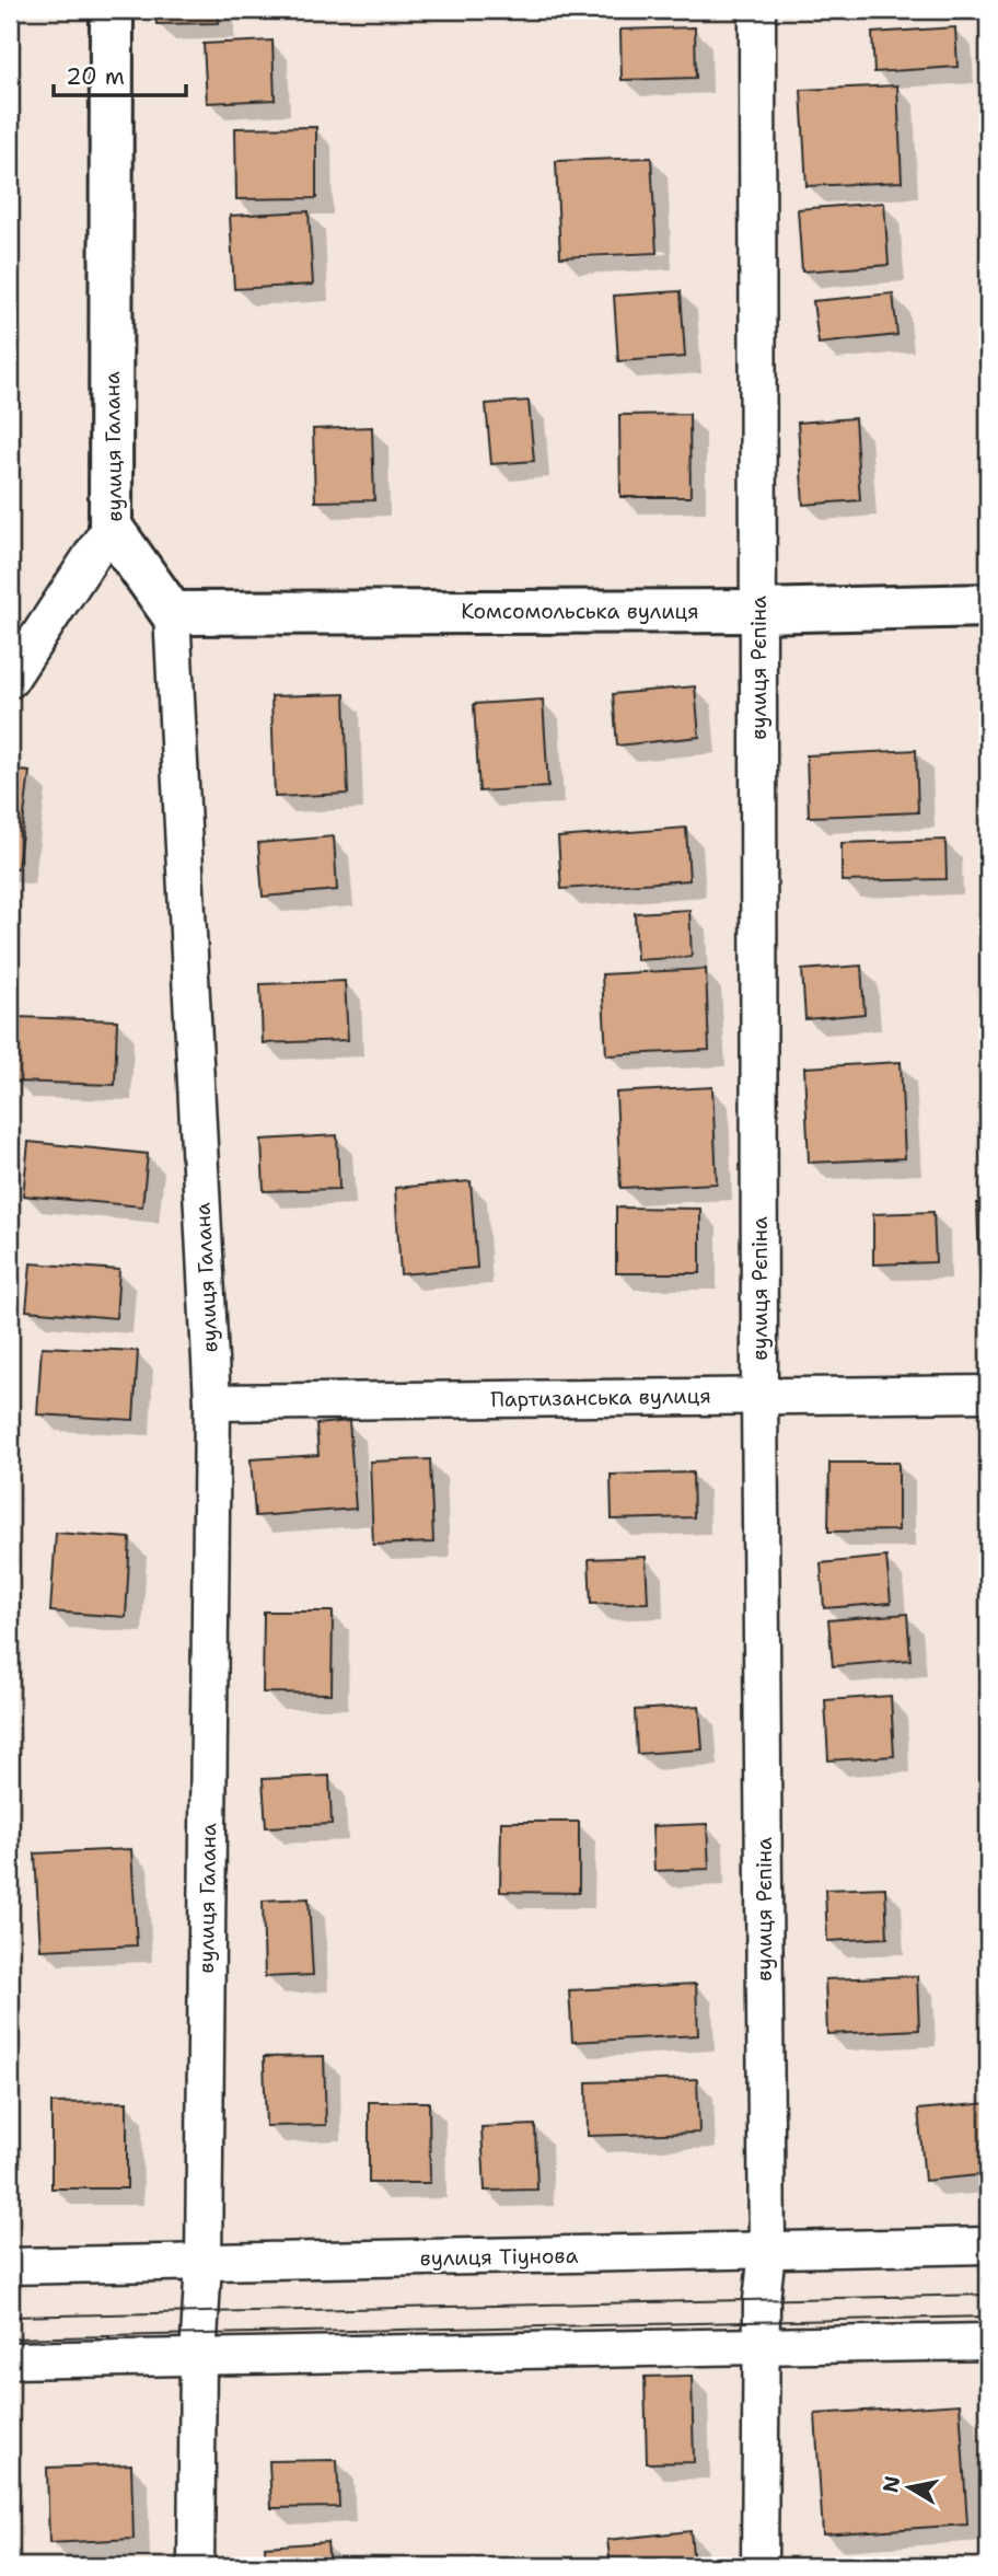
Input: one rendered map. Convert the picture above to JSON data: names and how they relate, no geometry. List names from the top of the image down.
{
  "streets": {
    "street": [
      "вулиця Галана",
      "Комсомольська вулиця",
      "вулиця Рєпіна",
      "Партизанська вулиця",
      "вулиця Тіунова"
    ]
  },
  "crossings": [
    ["вулиця Галана", "Комсомольська вулиця"],
    ["вулиця Галана", "Партизанська вулиця"],
    ["вулиця Галана", "вулиця Тіунова"],
    ["Комсомольська вулиця", "вулиця Рєпіна"],
    ["вулиця Рєпіна", "Партизанська вулиця"],
    ["вулиця Рєпіна", "вулиця Тіунова"]
  ],
  "scale_bar": "20 m",
  "north": "left"
}
